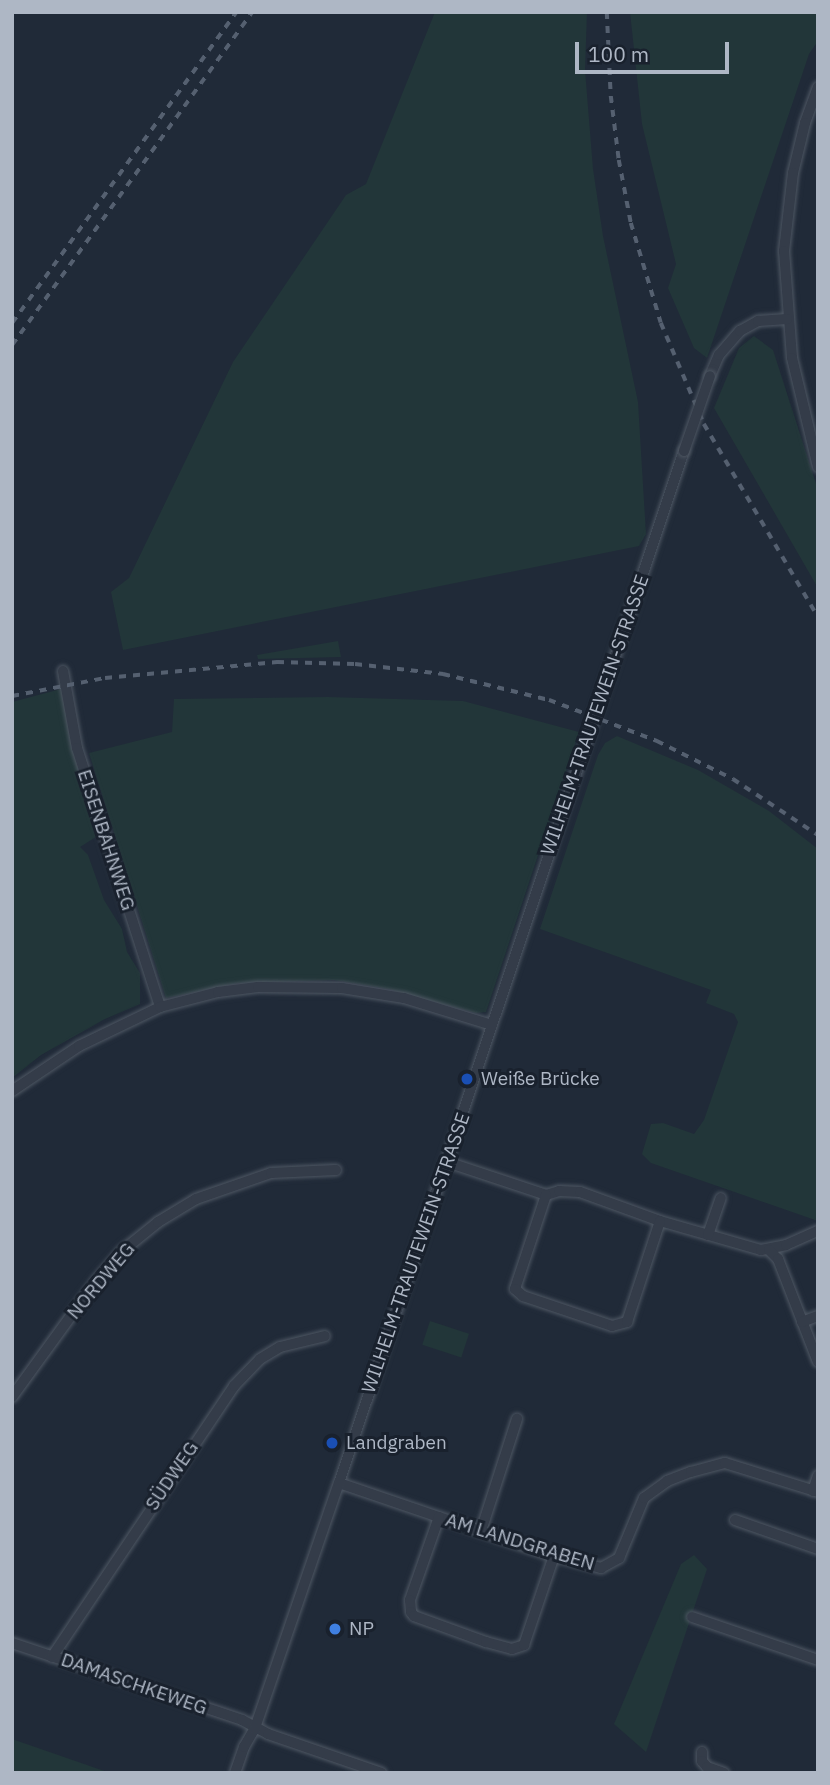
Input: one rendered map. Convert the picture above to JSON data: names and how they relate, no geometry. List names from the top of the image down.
{
  "streets": {
    "street": [
      "WILHELM-TRAUTEWEIN-STRASSE",
      "EISENBAHNWEG",
      "NORDWEG",
      "SÜDWEG",
      "AM LANDGRABEN",
      "DAMASCHKEWEG"
    ]
  },
  "crossings": [
    ["WILHELM-TRAUTEWEIN-STRASSE", "AM LANDGRABEN"],
    ["WILHELM-TRAUTEWEIN-STRASSE", "DAMASCHKEWEG"],
    ["SÜDWEG", "DAMASCHKEWEG"]
  ],
  "places": ["Weiße Brücke", "Landgraben", "NP"],
  "scale_bar": "100 m"
}
